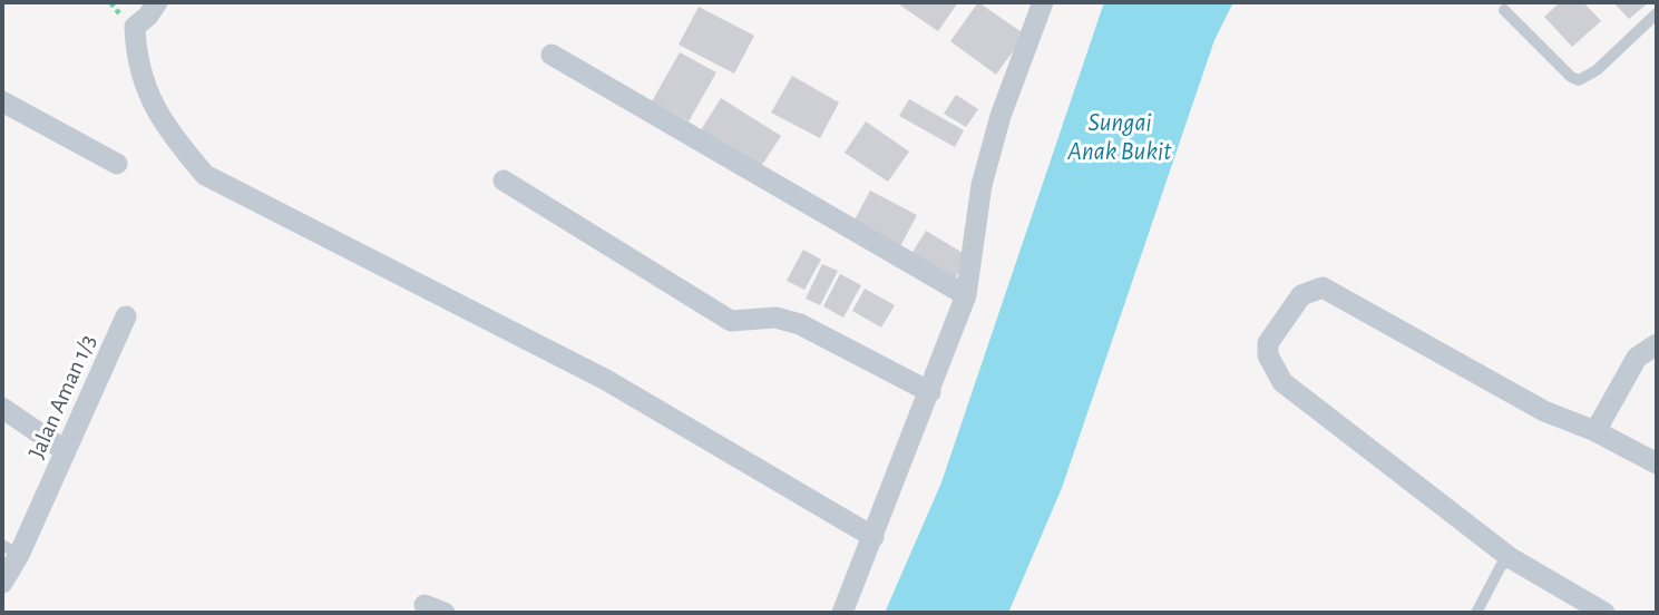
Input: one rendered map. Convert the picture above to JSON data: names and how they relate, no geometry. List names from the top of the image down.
{
  "streets": {
    "street": ["Jalan Aman 1/3"]
  },
  "water": ["Sungai Anak Bukit"]
}
